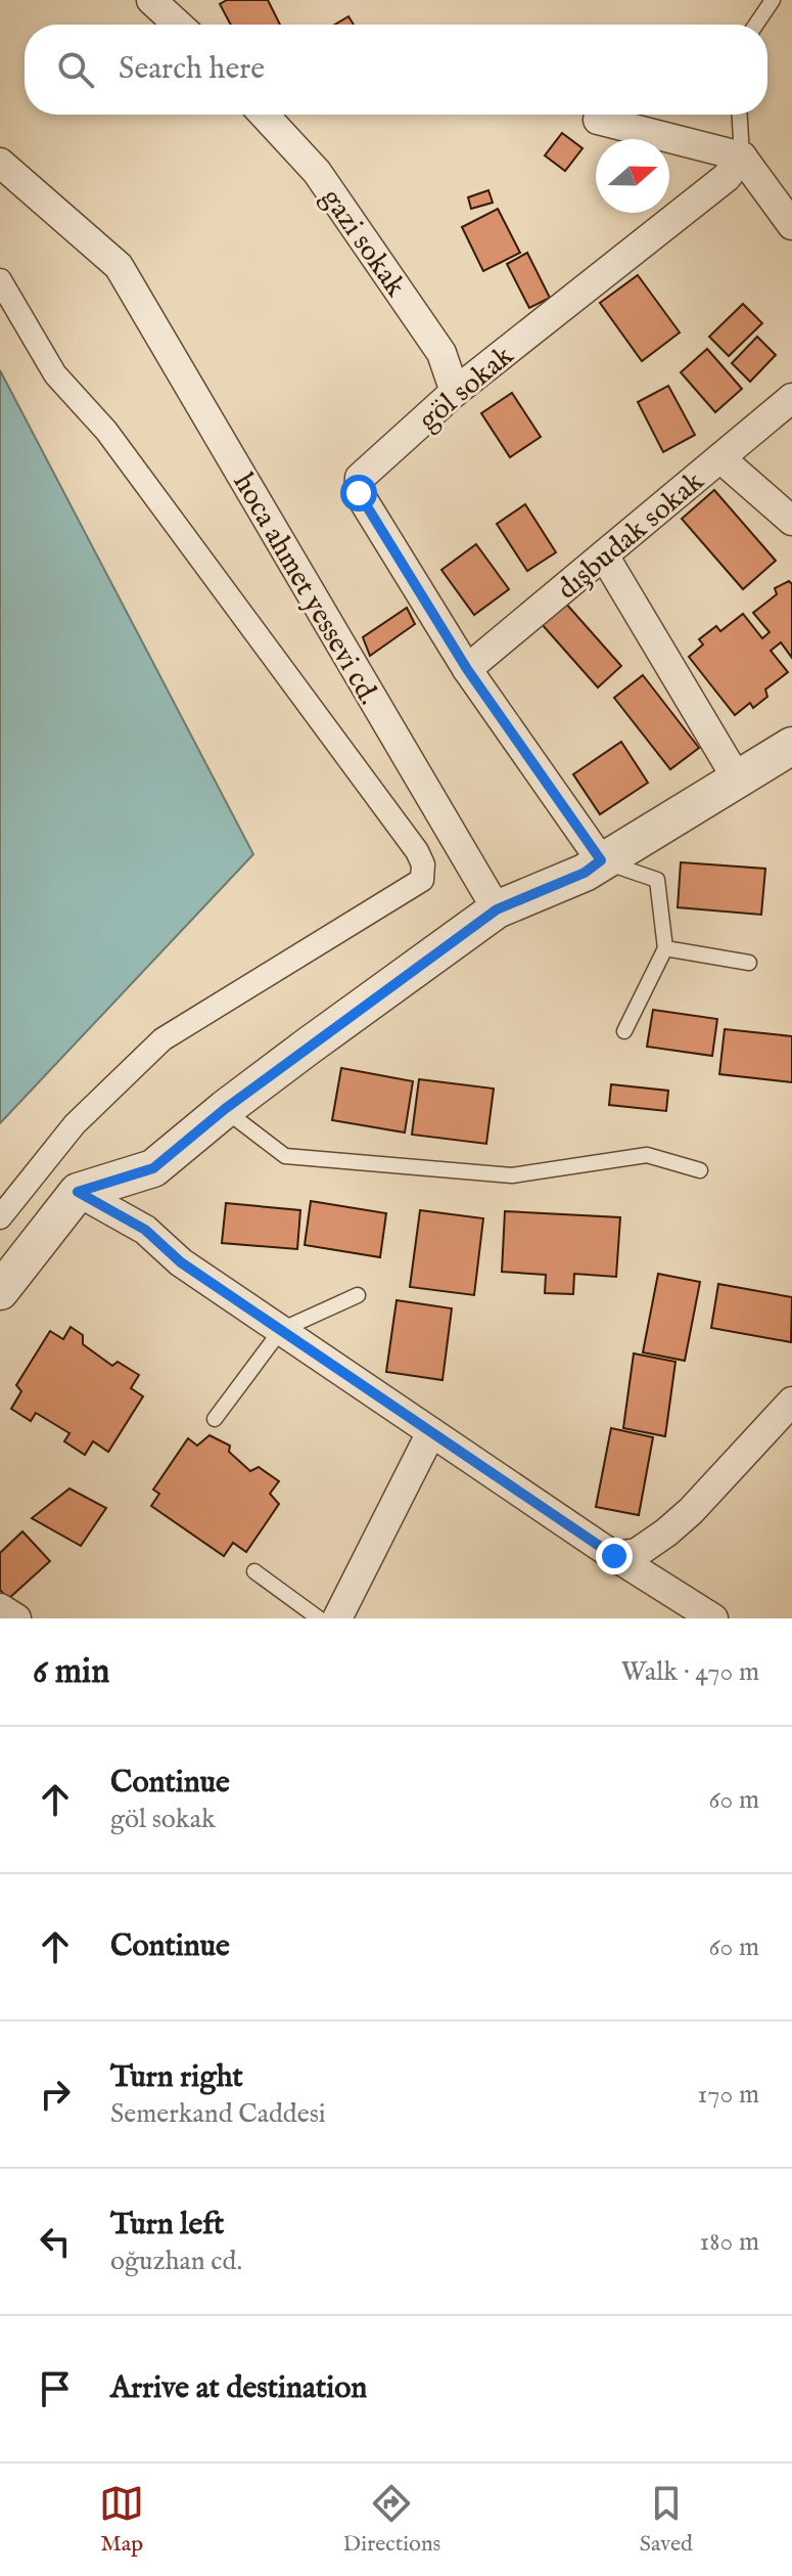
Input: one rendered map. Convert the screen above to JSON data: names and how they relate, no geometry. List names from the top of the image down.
{
  "streets": {
    "street": [
      "gazi sokak",
      "göl sokak",
      "dışbudak sokak",
      "hoca ahmet yessevi cd."
    ]
  },
  "crossings": [
    ["gazi sokak", "göl sokak"],
    ["göl sokak", "dışbudak sokak"]
  ],
  "north": "right",
  "page": {
    "search": "Search here",
    "heading": ["6 min", "Walk · 470 m"],
    "list": [
      ["Continue", "göl sokak", "60 m"],
      ["Continue", "60 m"],
      ["Turn right", "Semerkand Caddesi", "170 m"],
      ["Turn left", "oğuzhan cd.", "180 m"],
      "Arrive at destination"
    ],
    "nav": ["Map", "Directions", "Saved"]
  }
}
